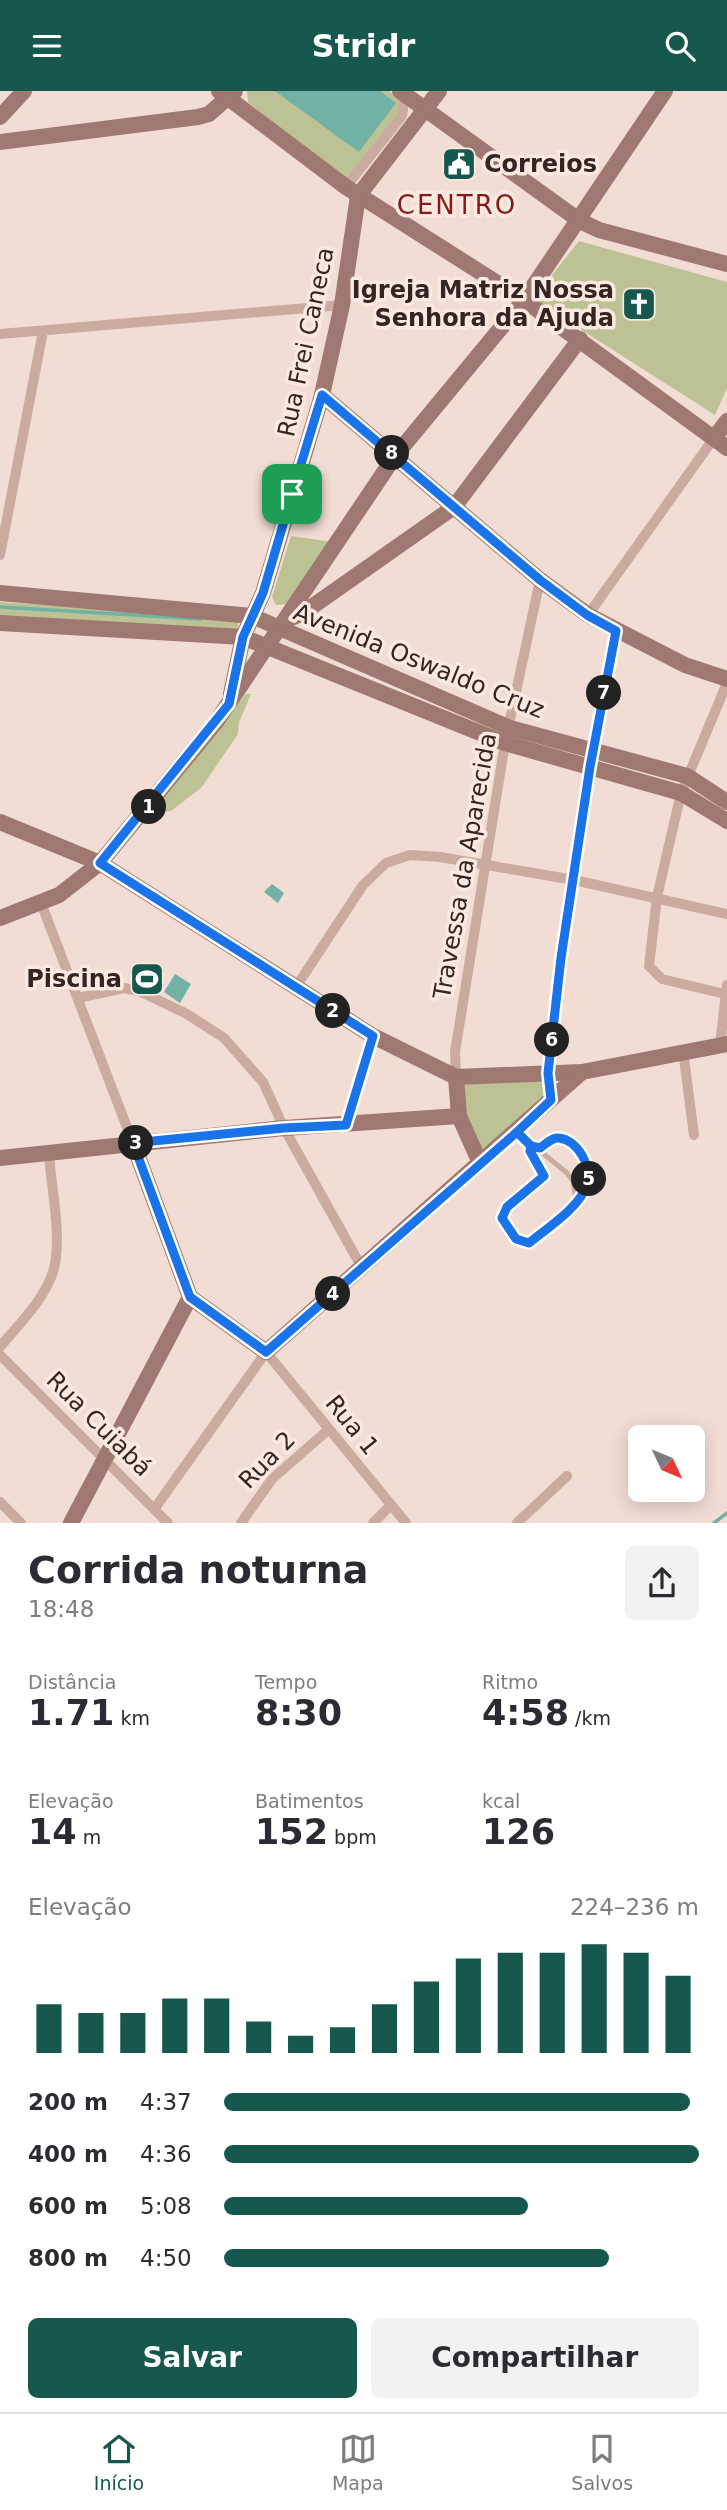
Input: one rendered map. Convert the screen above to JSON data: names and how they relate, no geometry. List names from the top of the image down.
{
  "streets": {
    "street": [
      "Rua Frei Caneca",
      "Avenida Oswaldo Cruz",
      "Travessa da Aparecida",
      "Rua Cuiabá",
      "Rua 1",
      "Rua 2"
    ]
  },
  "crossings": [
    ["Rua Frei Caneca", "Avenida Oswaldo Cruz"],
    ["Avenida Oswaldo Cruz", "Travessa da Aparecida"],
    ["Rua 1", "Rua 2"]
  ],
  "districts": ["CENTRO"],
  "places": {
    "public building": ["Correios"],
    "church": ["Igreja Matriz Nossa Senhora da Ajuda"],
    "sports": ["Piscina"]
  },
  "north": "bottom right",
  "page": {
    "header": "Stridr",
    "pins": [
      "8",
      "7",
      "1",
      "2",
      "6",
      "3",
      "5",
      "4"
    ],
    "heading": ["Corrida noturna", "18:48"],
    "stats": [
      ["Distância", "1.71 km"],
      ["Tempo", "8:30"],
      ["Ritmo", "4:58 /km"],
      ["Elevação", "14 m"],
      ["Batimentos", "152 bpm"],
      ["kcal", "126"]
    ],
    "chart": ["Elevação", "224–236 m"],
    "list": [
      {
        "name": "200 m",
        "note": "4:37"
      },
      {
        "name": "400 m",
        "note": "4:36"
      },
      {
        "name": "600 m",
        "note": "5:08"
      },
      {
        "name": "800 m",
        "note": "4:50"
      }
    ],
    "buttons": ["Salvar", "Compartilhar"],
    "tabs": ["Início", "Mapa", "Salvos"]
  }
}
